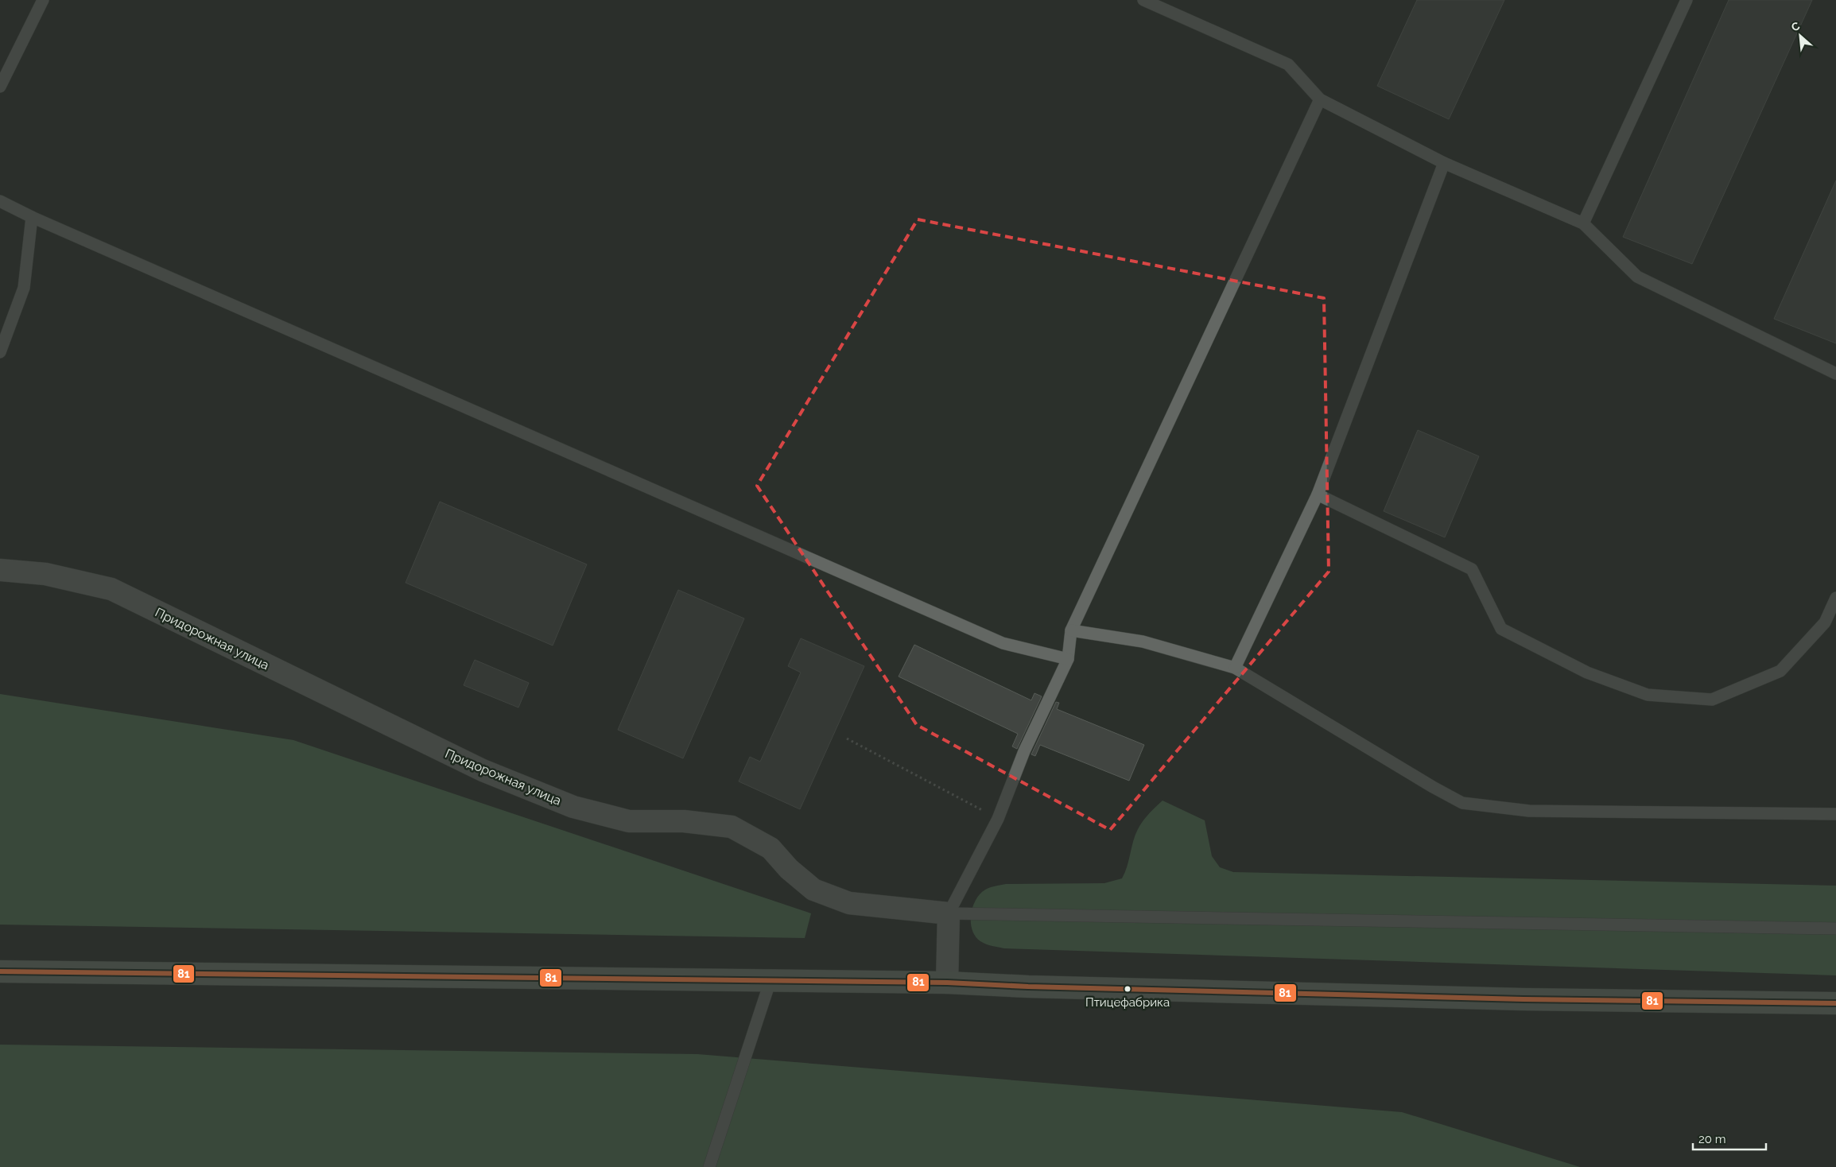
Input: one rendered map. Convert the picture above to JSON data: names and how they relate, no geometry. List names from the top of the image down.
{
  "streets": {
    "street": ["Придорожная улица"]
  },
  "places": ["Птицефабрика"],
  "lines": ["transit line 81"],
  "scale_bar": "20 m",
  "north": "top left"
}
